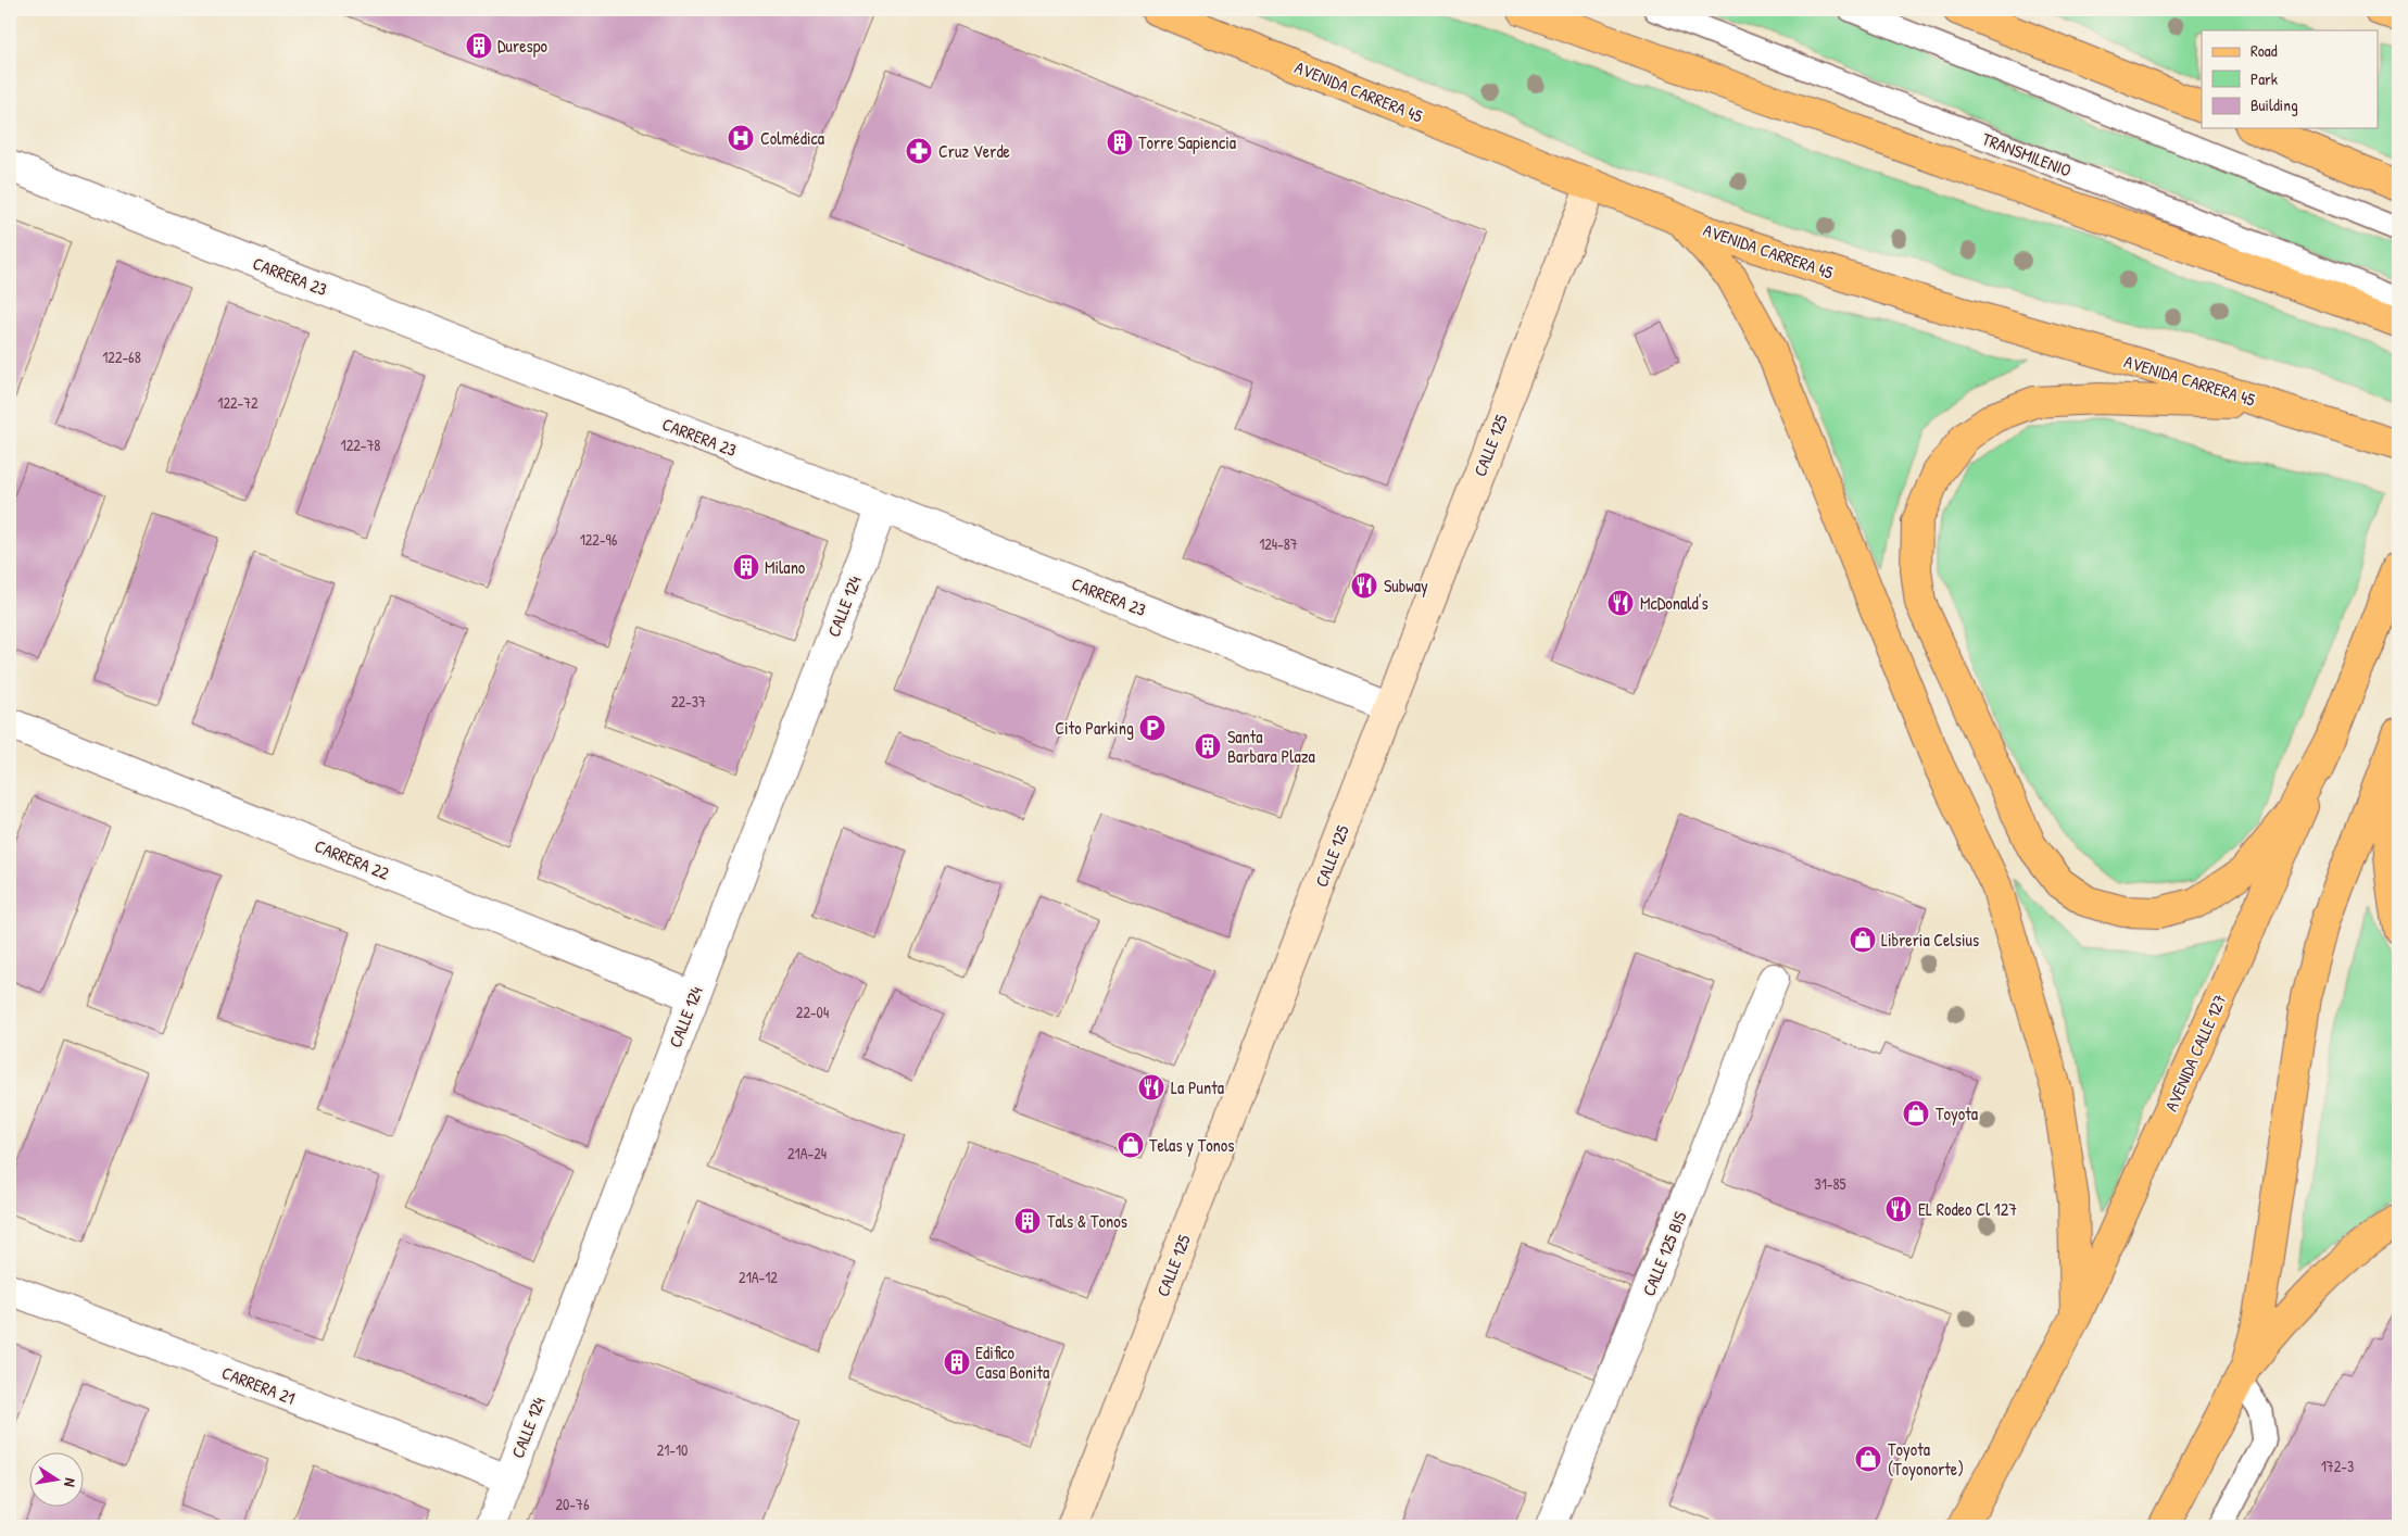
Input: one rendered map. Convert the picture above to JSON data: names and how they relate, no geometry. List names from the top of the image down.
{
  "streets": {
    "main road": ["AVENIDA CARRERA 45", "AVENIDA CALLE 127"],
    "street": [
      "CARRERA 23",
      "CALLE 125",
      "CALLE 124",
      "CARRERA 22",
      "CALLE 125 BIS",
      "CARRERA 21"
    ],
    "lane": ["TRANSMILENIO"]
  },
  "crossings": [
    ["AVENIDA CARRERA 45", "CALLE 125"],
    ["CARRERA 23", "CALLE 125"],
    ["CARRERA 23", "CALLE 124"],
    ["CALLE 124", "CARRERA 22"],
    ["CALLE 124", "CARRERA 21"]
  ],
  "places": {
    "building": [
      "Durespo",
      "Torre Sapiencia",
      "Milano",
      "Santa Barbara Plaza",
      "Tals & Tonos",
      "Edifico Casa Bonita"
    ],
    "hospital": ["Colmédica"],
    "pharmacy": ["Cruz Verde"],
    "restaurant": [
      "Subway",
      "McDonald's",
      "La Punta",
      "EL Rodeo Cl 127"
    ],
    "parking": ["Cito Parking"],
    "shop": [
      "Libreria Celsius",
      "Toyota",
      "Telas y Tonos",
      "Toyota (Toyonorte)"
    ]
  },
  "house_numbers": [
    "122-68",
    "122-72",
    "122-78",
    "122-96",
    "124-87",
    "22-37",
    "22-04",
    "21A-24",
    "31-85",
    "21A-12",
    "21-10",
    "172-3",
    "20-76"
  ],
  "legend": ["Road", "Park", "Building"],
  "north": "right"
}
